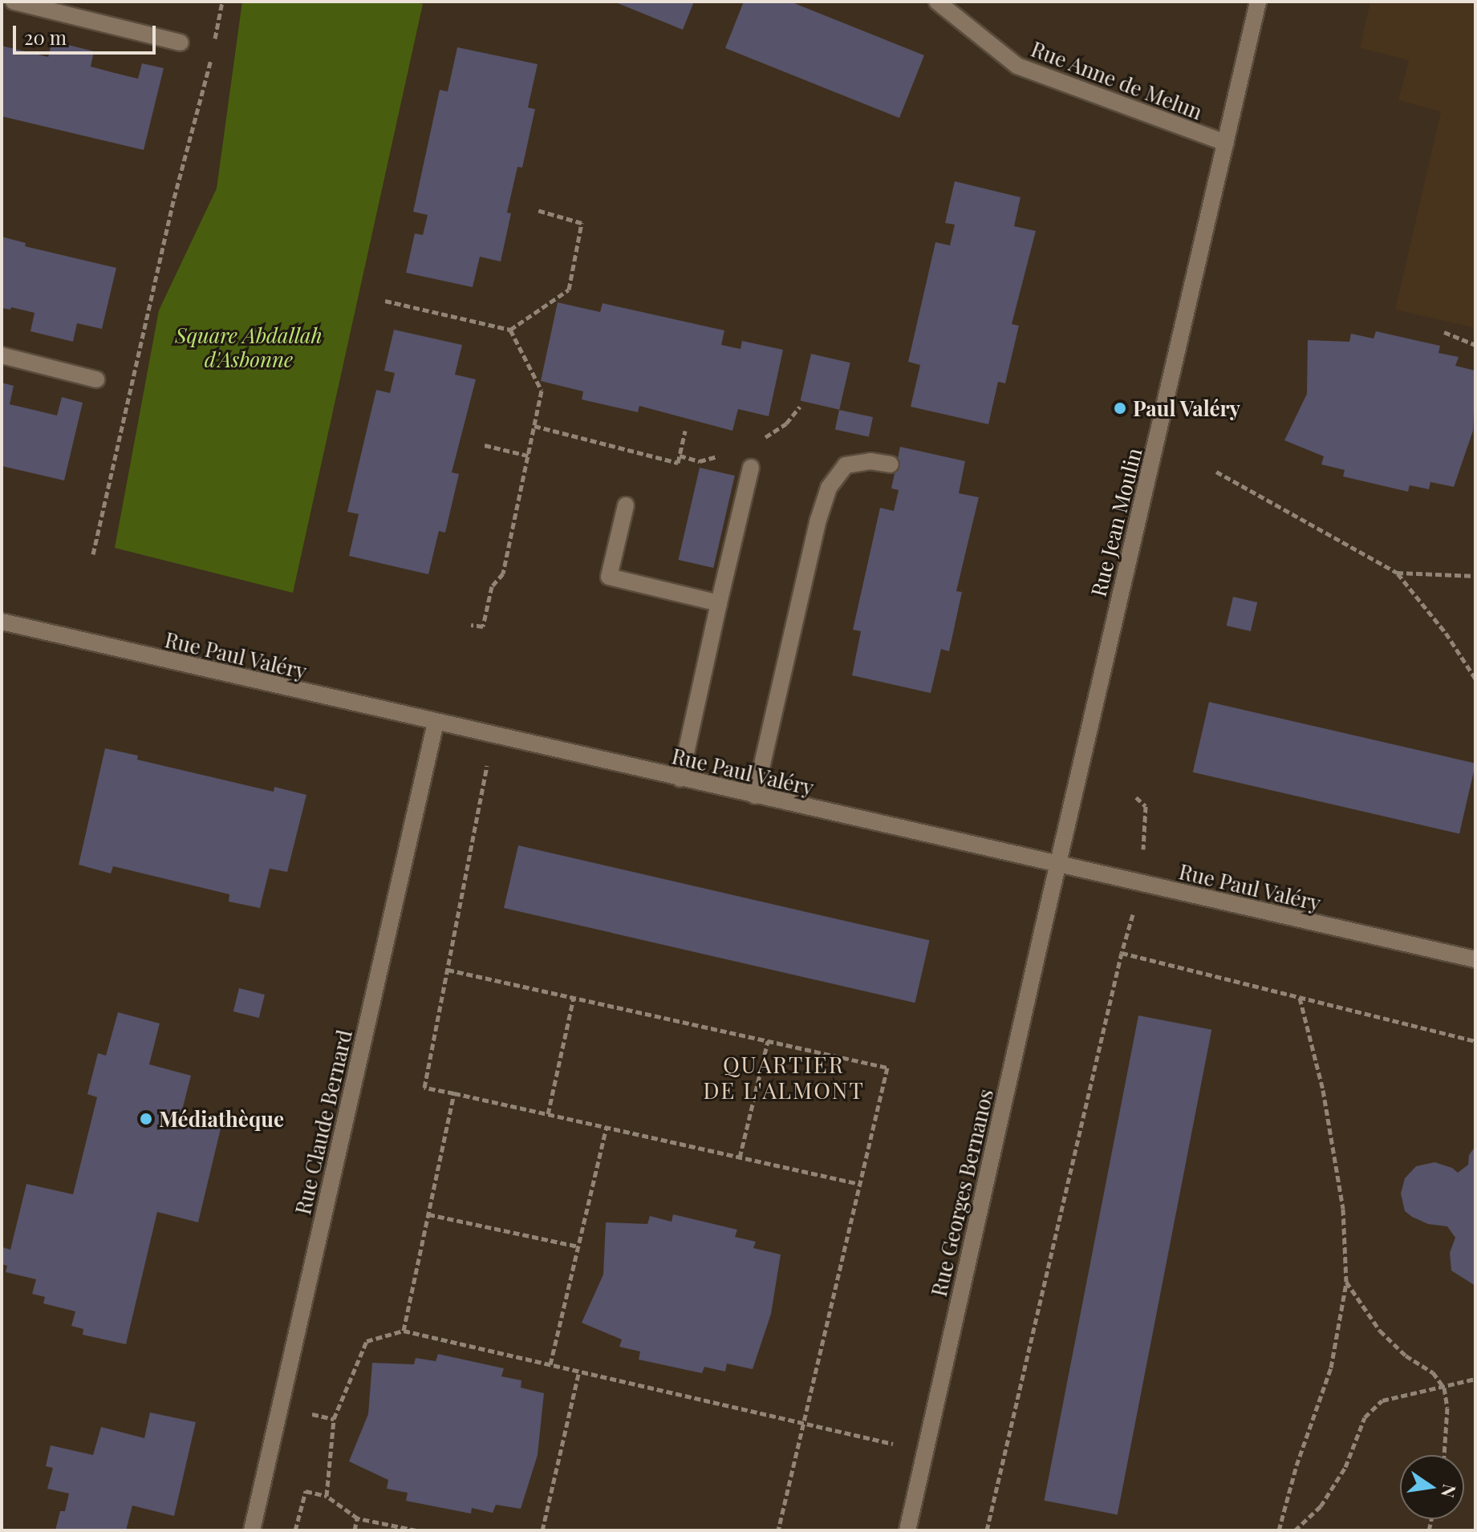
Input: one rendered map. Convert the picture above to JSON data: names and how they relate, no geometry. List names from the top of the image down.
{
  "streets": {
    "street": [
      "Rue Anne de Melun",
      "Rue Jean Moulin",
      "Rue Paul Valéry",
      "Rue Claude Bernard",
      "Rue Georges Bernanos"
    ]
  },
  "crossings": [
    ["Rue Anne de Melun", "Rue Jean Moulin"],
    ["Rue Jean Moulin", "Rue Paul Valéry"],
    ["Rue Jean Moulin", "Rue Georges Bernanos"],
    ["Rue Paul Valéry", "Rue Claude Bernard"],
    ["Rue Paul Valéry", "Rue Georges Bernanos"]
  ],
  "districts": ["QUARTIER DE L'ALMONT"],
  "parks": ["Square Abdallah d'Asbonne"],
  "places": ["Paul Valéry", "Médiathèque"],
  "scale_bar": "20 m",
  "north": "right"
}
